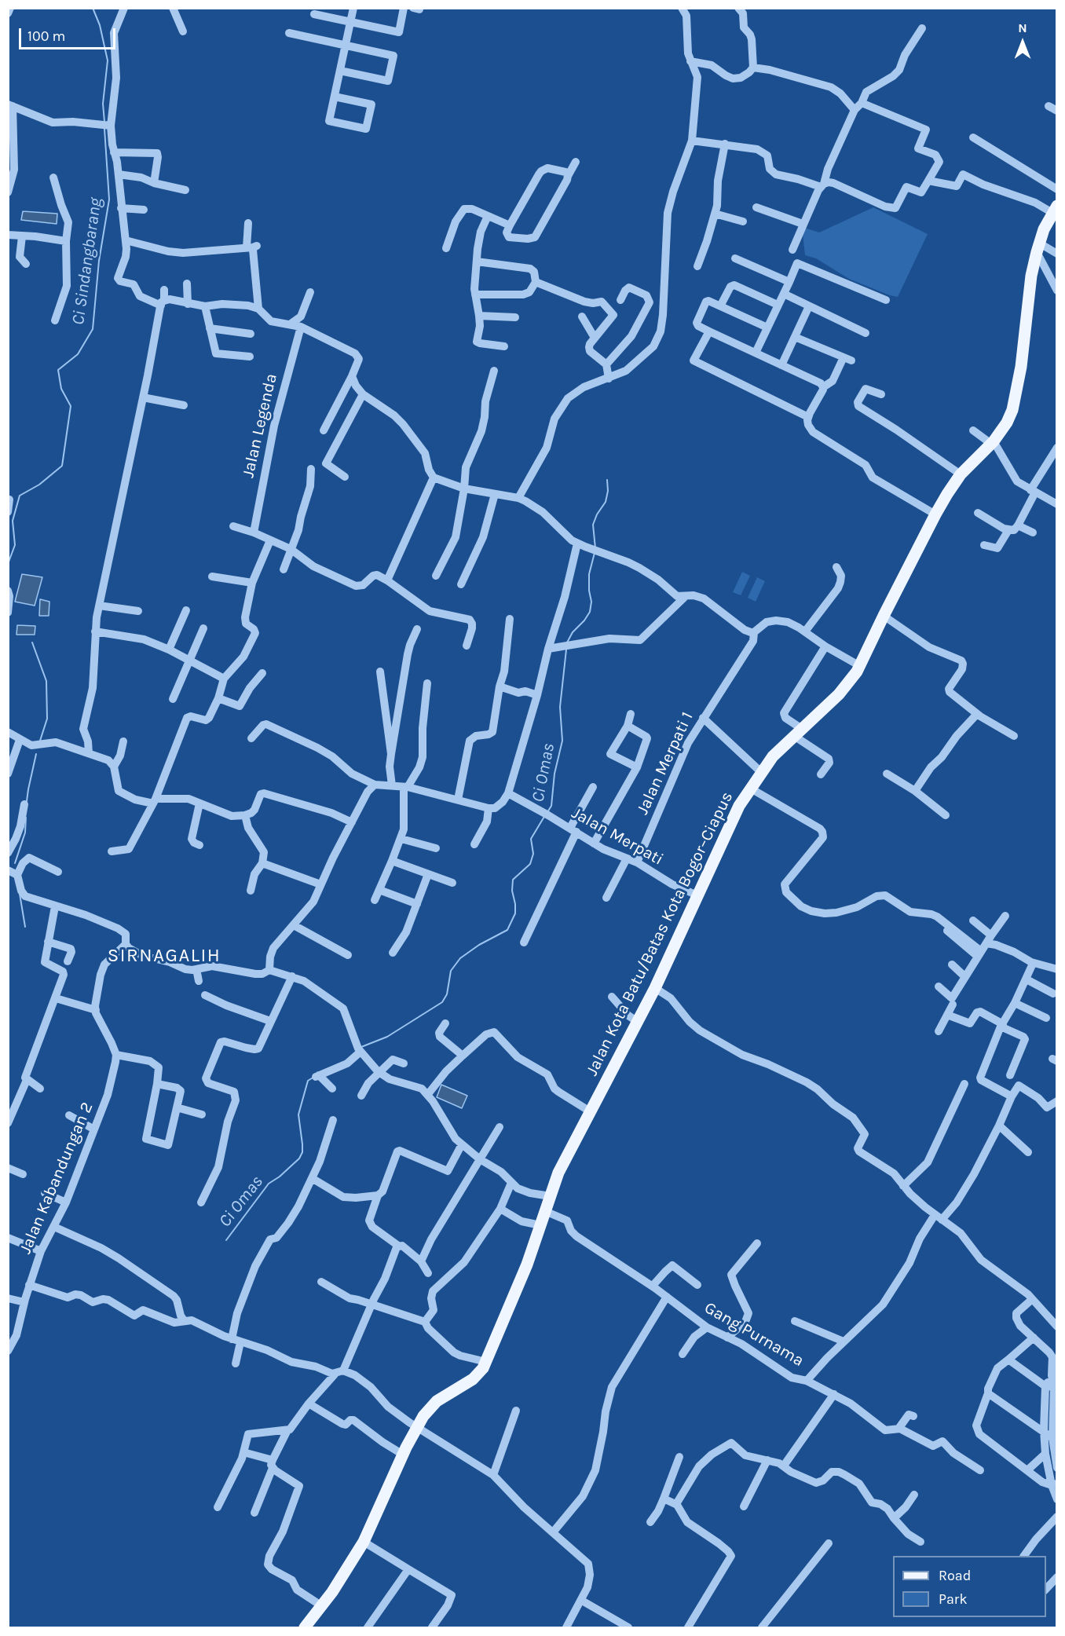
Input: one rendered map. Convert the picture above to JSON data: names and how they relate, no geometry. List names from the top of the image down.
{
  "streets": {
    "main road": ["Jalan Kota Batu/Batas Kota Bogor–Ciapus"],
    "street": [
      "Jalan Legenda",
      "Jalan Merpati 1",
      "Jalan Merpati",
      "Jalan Kabandungan 2",
      "Gang Purnama"
    ]
  },
  "crossings": [
    ["Jalan Merpati 1", "Jalan Merpati"],
    ["Jalan Merpati", "Jalan Kota Batu/Batas Kota Bogor–Ciapus"],
    ["Jalan Kota Batu/Batas Kota Bogor–Ciapus", "Gang Purnama"]
  ],
  "districts": ["SIRNAGALIH"],
  "water": ["Ci Sindangbarang", "Ci Omas"],
  "legend": ["Road", "Park"],
  "scale_bar": "100 m",
  "north": "top"
}
